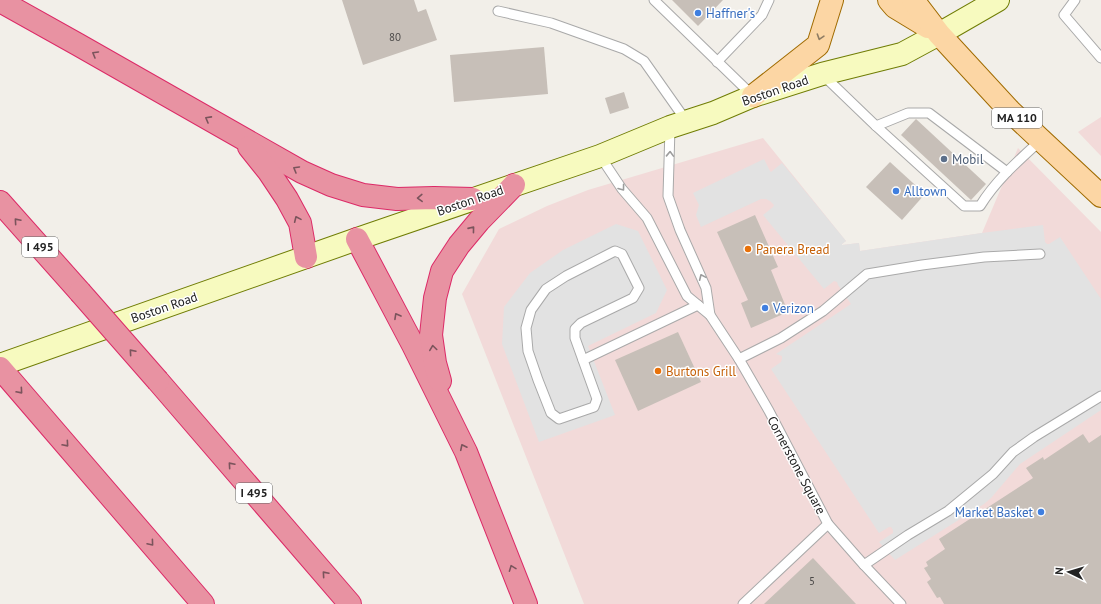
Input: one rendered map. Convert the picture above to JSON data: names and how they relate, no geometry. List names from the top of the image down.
{
  "streets": {
    "highway": ["I 495"],
    "main road": ["Boston Road", "MA 110"],
    "lane": ["Cornerstone Square"]
  },
  "crossings": [
    ["Boston Road", "MA 110"],
    ["Boston Road", "Cornerstone Square"]
  ],
  "places": [
    "Haffner's",
    "Mobil",
    "Alltown",
    "Panera Bread",
    "Verizon",
    "Burtons Grill",
    "Market Basket"
  ],
  "house_numbers": ["80", "5"],
  "north": "left"
}
